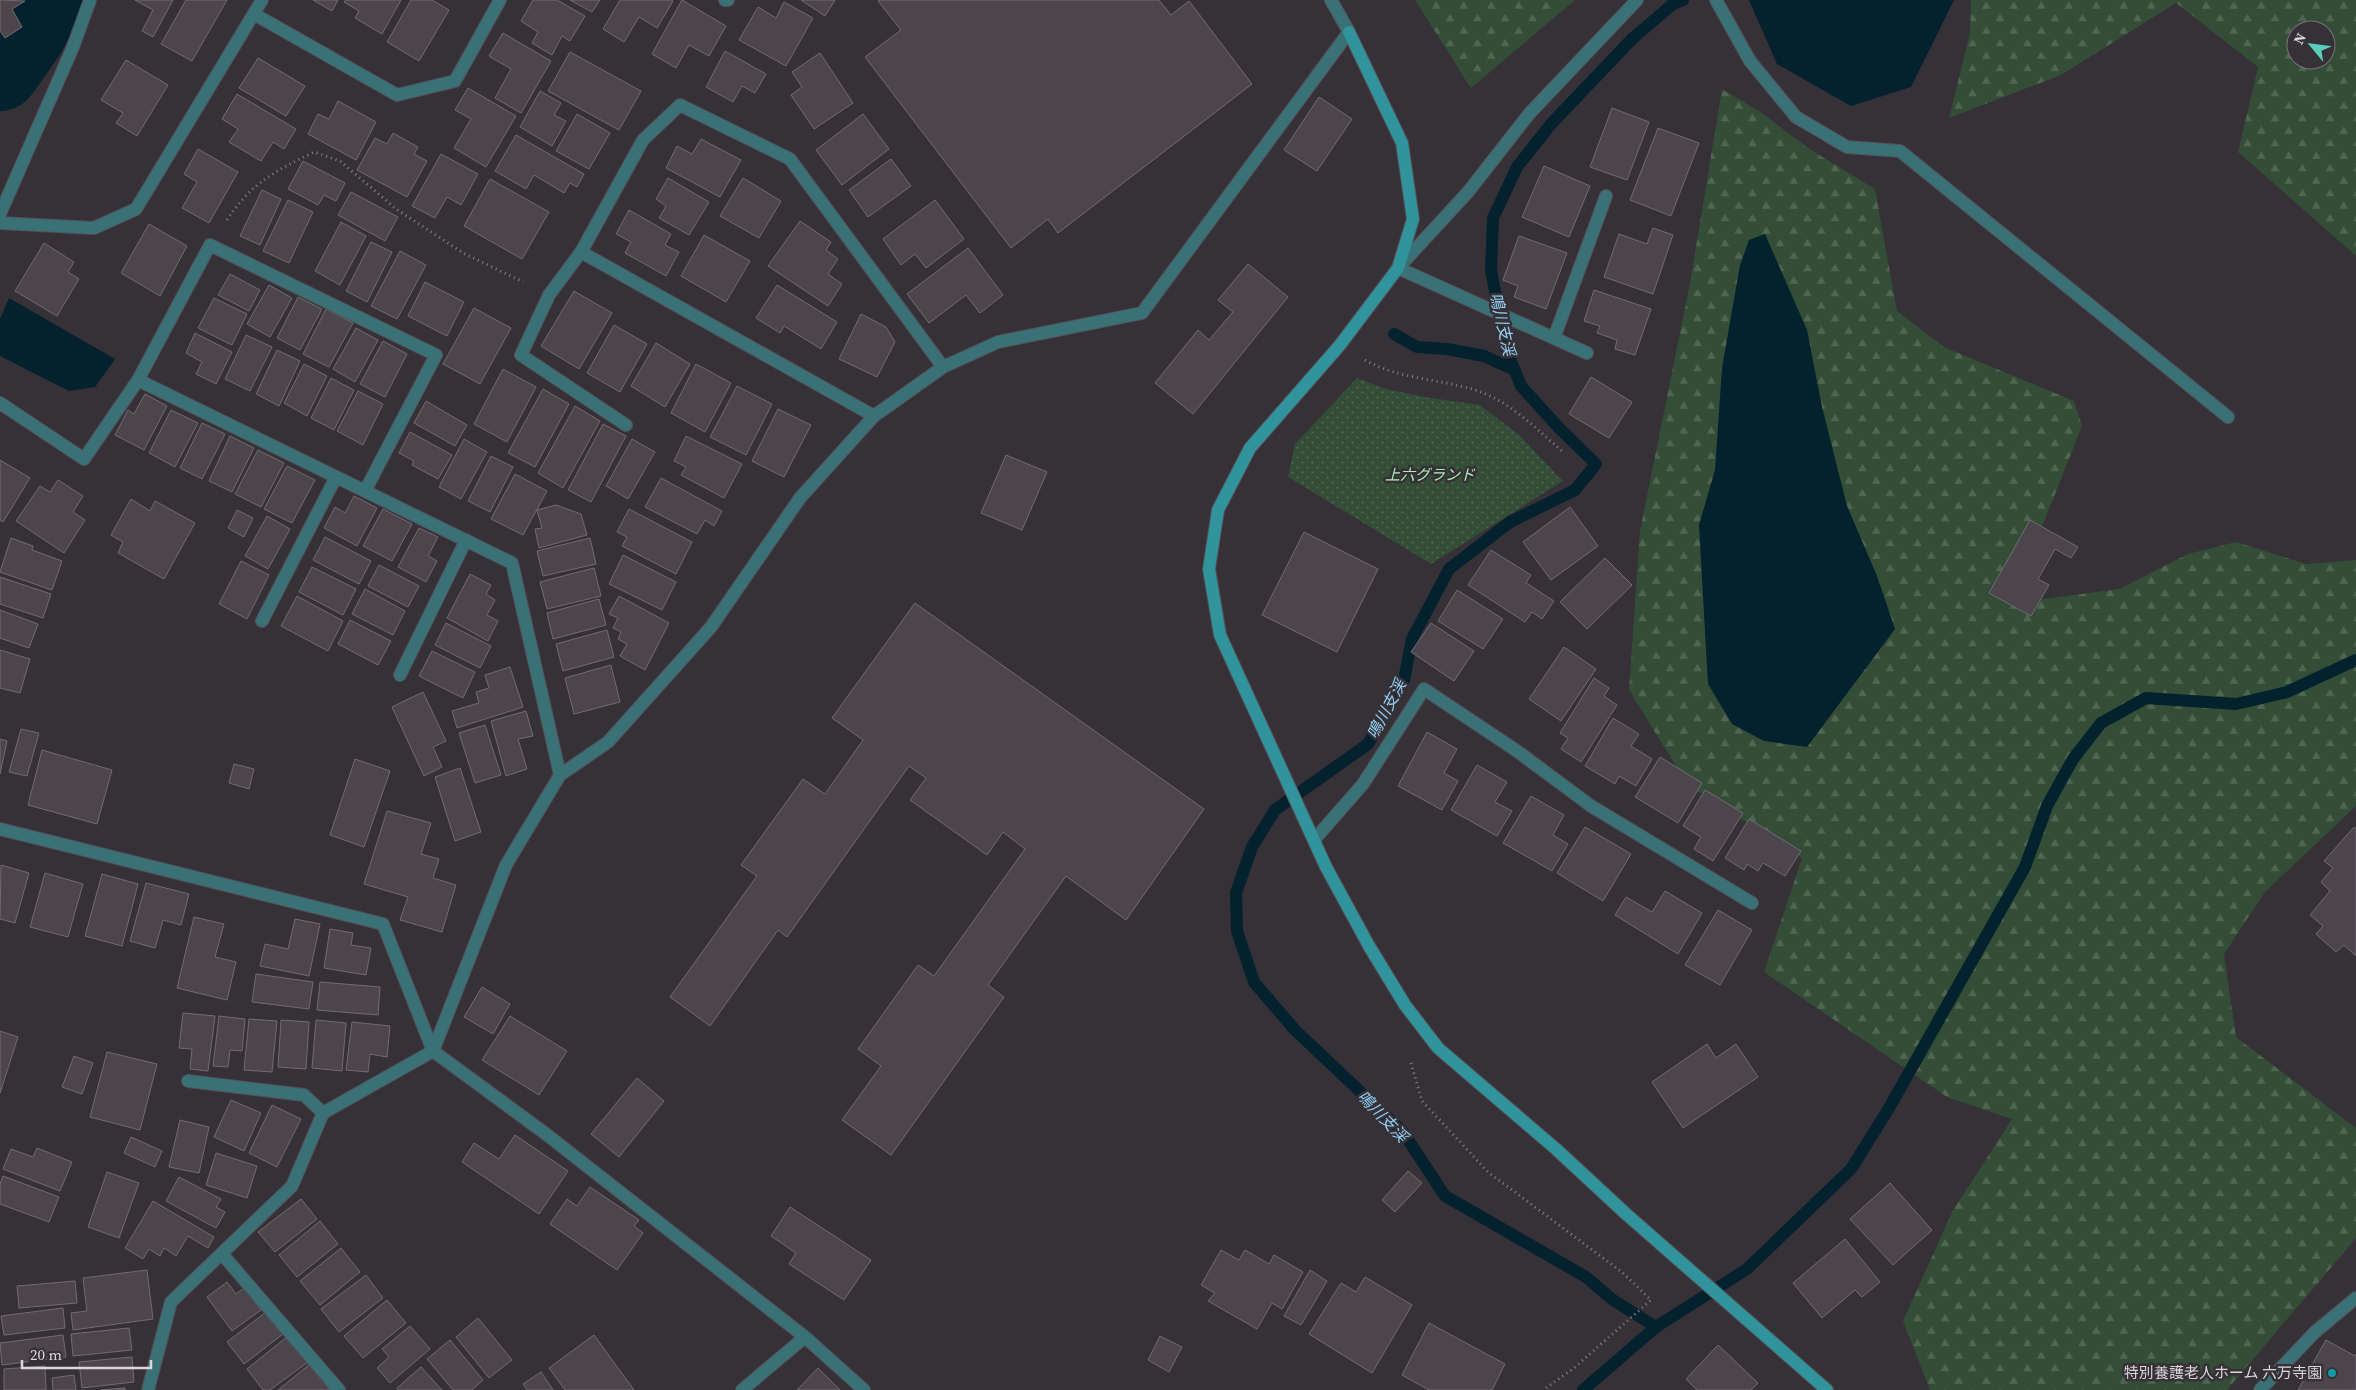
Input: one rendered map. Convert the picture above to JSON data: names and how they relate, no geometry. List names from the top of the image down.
{
  "water": ["鳴川支渓"],
  "parks": ["上六グランド"],
  "places": ["特別養護老人ホーム 六万寺園"],
  "scale_bar": "20 m",
  "north": "top left"
}
